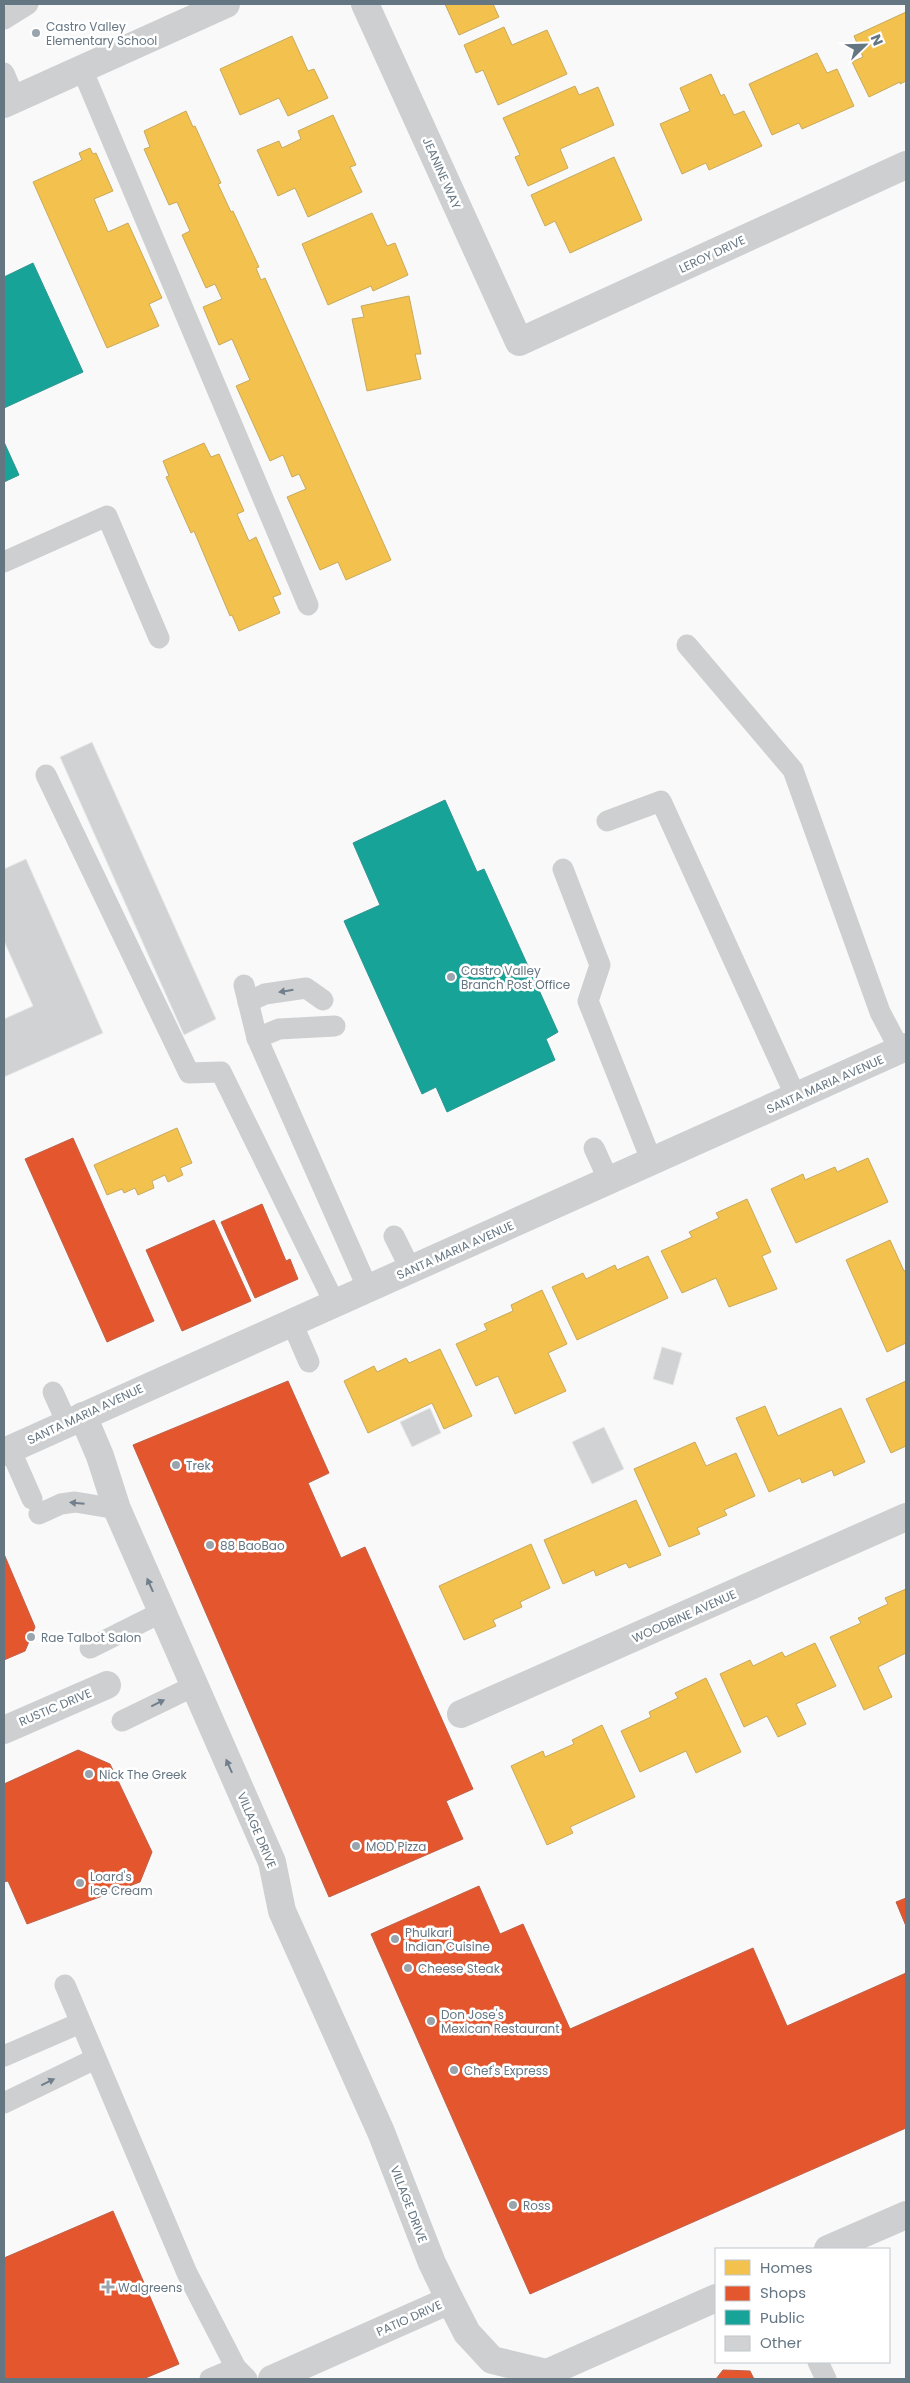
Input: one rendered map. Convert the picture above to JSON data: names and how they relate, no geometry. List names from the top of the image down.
{
  "streets": {
    "street": [
      "JEANINE WAY",
      "LEROY DRIVE",
      "SANTA MARIA AVENUE",
      "WOODBINE AVENUE",
      "RUSTIC DRIVE",
      "VILLAGE DRIVE",
      "PATIO DRIVE"
    ]
  },
  "crossings": [
    ["JEANINE WAY", "LEROY DRIVE"],
    ["SANTA MARIA AVENUE", "VILLAGE DRIVE"],
    ["VILLAGE DRIVE", "PATIO DRIVE"]
  ],
  "one_way": ["VILLAGE DRIVE"],
  "places": {
    "other": [
      "Castro Valley Elementary School",
      "Castro Valley Branch Post Office",
      "Trek",
      "88 BaoBao",
      "Rae Talbot Salon",
      "Nick The Greek",
      "MOD Pizza",
      "Loard's Ice Cream",
      "Phulkari Indian Cuisine",
      "Cheese Steak",
      "Don Jose's Mexican Restaurant",
      "Chef's Express",
      "Ross"
    ],
    "health": ["Walgreens"]
  },
  "legend": [
    "Homes",
    "Shops",
    "Public",
    "Other"
  ],
  "north": "top right"
}
